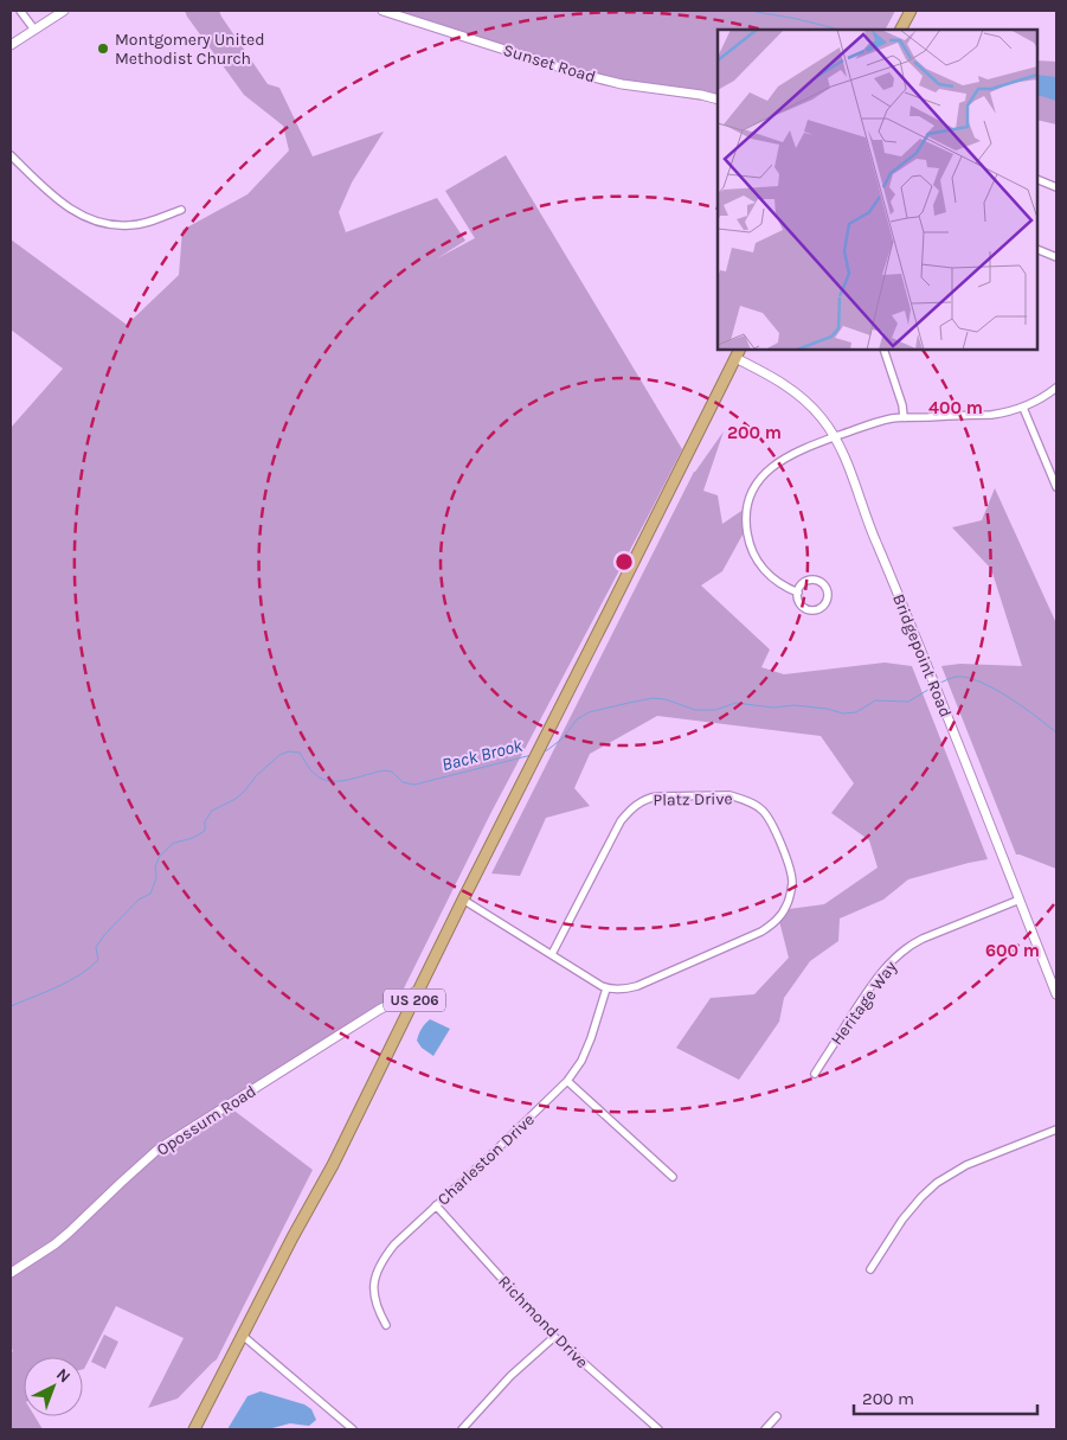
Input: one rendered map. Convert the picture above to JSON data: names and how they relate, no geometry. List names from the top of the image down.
{
  "streets": {
    "highway": ["US 206"],
    "street": [
      "Sunset Road",
      "Bridgepoint Road",
      "Platz Drive",
      "Heritage Way",
      "Opossum Road",
      "Charleston Drive",
      "Richmond Drive"
    ]
  },
  "crossings": [
    ["Bridgepoint Road", "US 206"],
    ["Bridgepoint Road", "Heritage Way"],
    ["Platz Drive", "Charleston Drive"],
    ["US 206", "Opossum Road"],
    ["Charleston Drive", "Richmond Drive"]
  ],
  "water": ["Back Brook"],
  "places": ["Montgomery United Methodist Church"],
  "scale_bar": "200 m",
  "north": "top right",
  "rings": ["400 m", "200 m", "600 m"]
}
